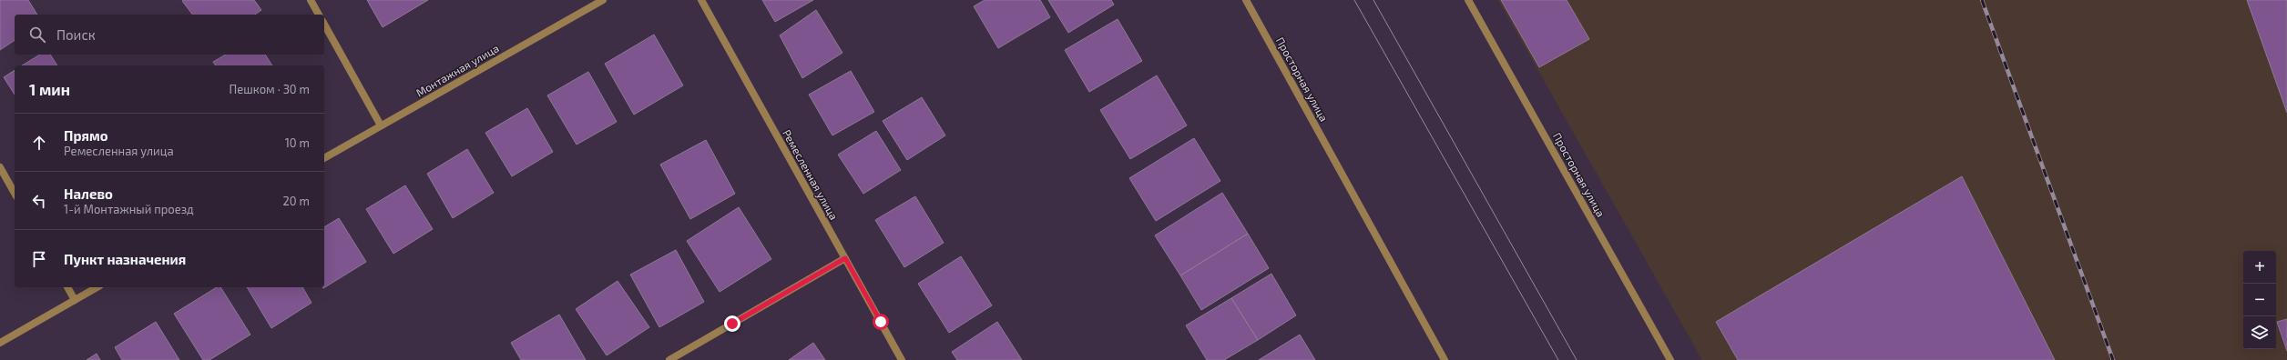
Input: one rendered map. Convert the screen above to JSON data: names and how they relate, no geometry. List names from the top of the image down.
{
  "streets": {
    "street": ["Монтажная улица", "Просторная улица", "Ремесленная улица"]
  },
  "page": {
    "search": "Поиск",
    "heading": ["1 мин", "Пешком · 30 m"],
    "list": [
      ["Прямо", "Ремесленная улица", "10 m"],
      ["Налево", "1-й Монтажный проезд", "20 m"],
      "Пункт назначения"
    ],
    "map_buttons": ["+", "−"]
  }
}
